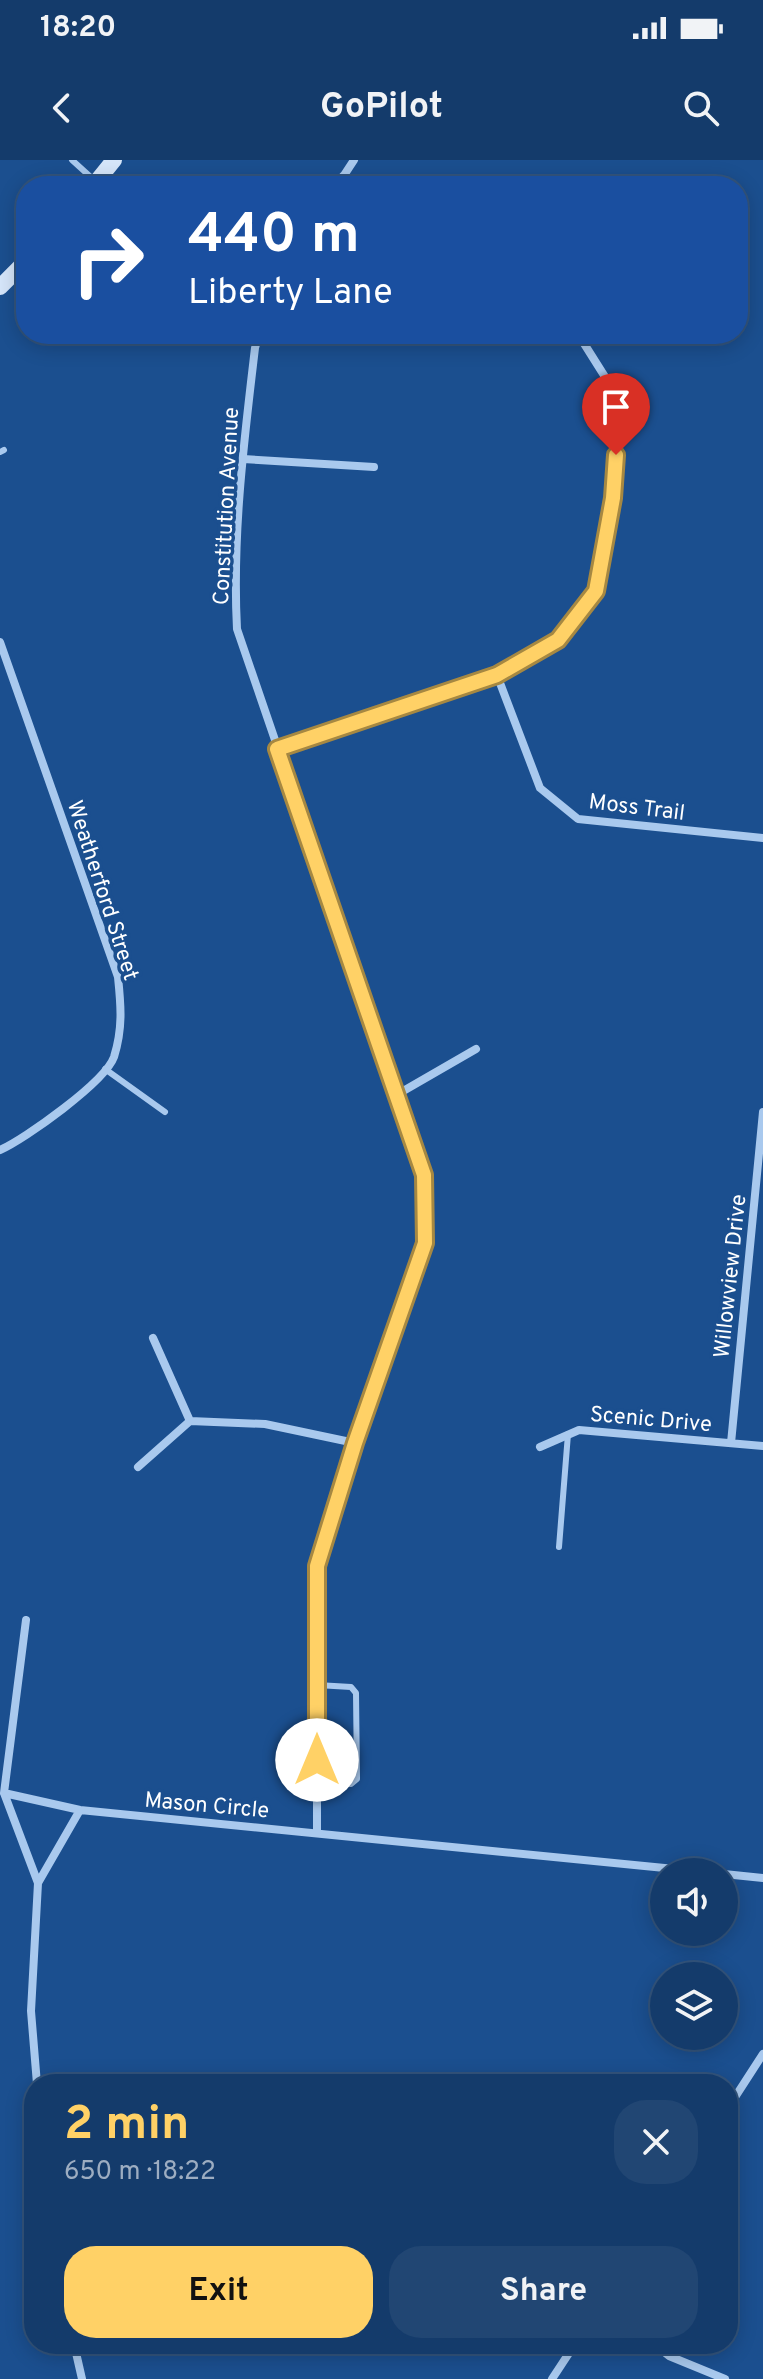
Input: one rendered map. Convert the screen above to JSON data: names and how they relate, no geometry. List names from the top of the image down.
{
  "streets": {
    "street": [
      "Constitution Avenue",
      "Moss Trail",
      "Weatherford Street",
      "Willowview Drive",
      "Scenic Drive",
      "Mason Circle"
    ]
  },
  "crossings": [
    ["Constitution Avenue", "Mason Circle"],
    ["Willowview Drive", "Scenic Drive"]
  ],
  "page": {
    "status": "18:20",
    "header": "GoPilot",
    "turn": ["440 m", "Liberty Lane"],
    "heading": ["2 min", "650 m · 18:22"],
    "buttons": ["Exit", "Share"]
  }
}
